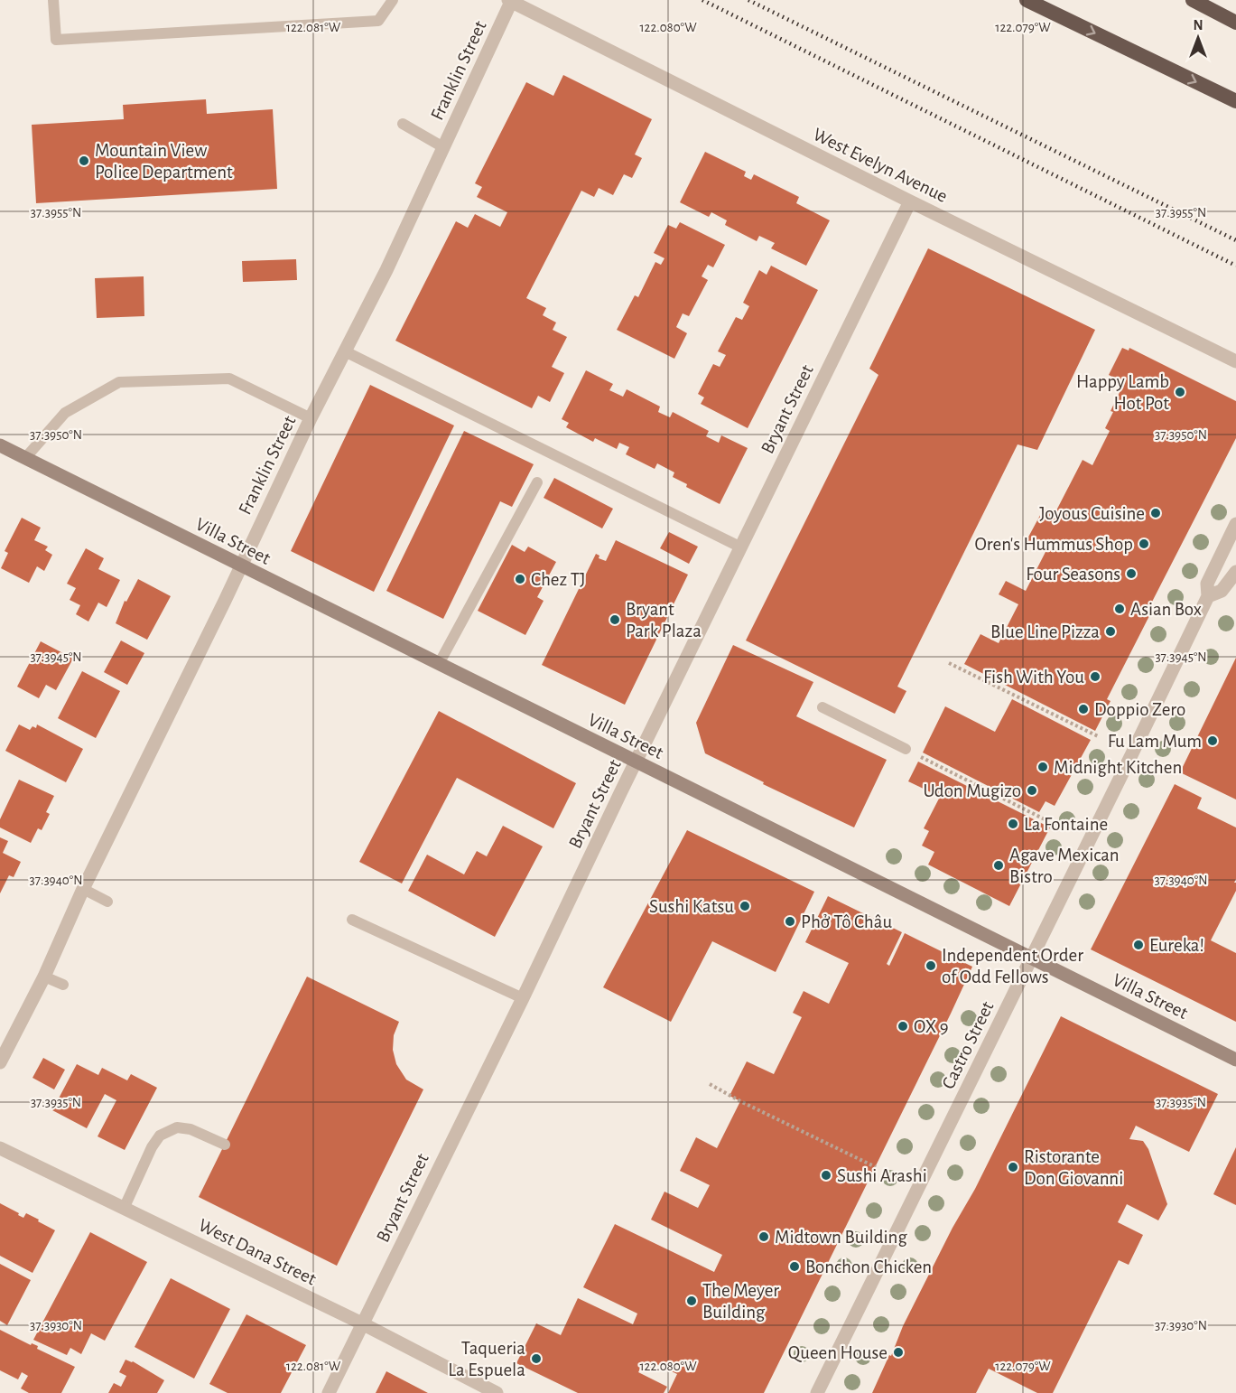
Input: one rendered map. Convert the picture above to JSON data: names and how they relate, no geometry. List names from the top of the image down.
{
  "streets": {
    "main road": ["Villa Street"],
    "street": [
      "Franklin Street",
      "West Evelyn Avenue",
      "Bryant Street",
      "Castro Street",
      "West Dana Street"
    ]
  },
  "crossings": [
    ["Franklin Street", "West Evelyn Avenue"],
    ["Franklin Street", "Villa Street"],
    ["West Evelyn Avenue", "Bryant Street"],
    ["Bryant Street", "Villa Street"],
    ["Bryant Street", "West Dana Street"],
    ["Villa Street", "Castro Street"]
  ],
  "places": [
    "Mountain View Police Department",
    "Happy Lamb Hot Pot",
    "Joyous Cuisine",
    "Oren's Hummus Shop",
    "Four Seasons",
    "Chez TJ",
    "Asian Box",
    "Bryant Park Plaza",
    "Blue Line Pizza",
    "Fish With You",
    "Doppio Zero",
    "Fu Lam Mum",
    "Midnight Kitchen",
    "Udon Mugizo",
    "La Fontaine",
    "Agave Mexican Bistro",
    "Sushi Katsu",
    "Phở Tô Châu",
    "Eureka!",
    "Independent Order of Odd Fellows",
    "OX 9",
    "Ristorante Don Giovanni",
    "Sushi Arashi",
    "Midtown Building",
    "Bonchon Chicken",
    "The Meyer Building",
    "Queen House",
    "Taqueria La Espuela"
  ],
  "north": "top",
  "coordinates": [
    "122.081°W",
    "122.080°W",
    "122.079°W",
    "37.3955°N",
    "37.3950°N",
    "37.3945°N",
    "37.3940°N",
    "37.3935°N",
    "37.3930°N"
  ]
}
